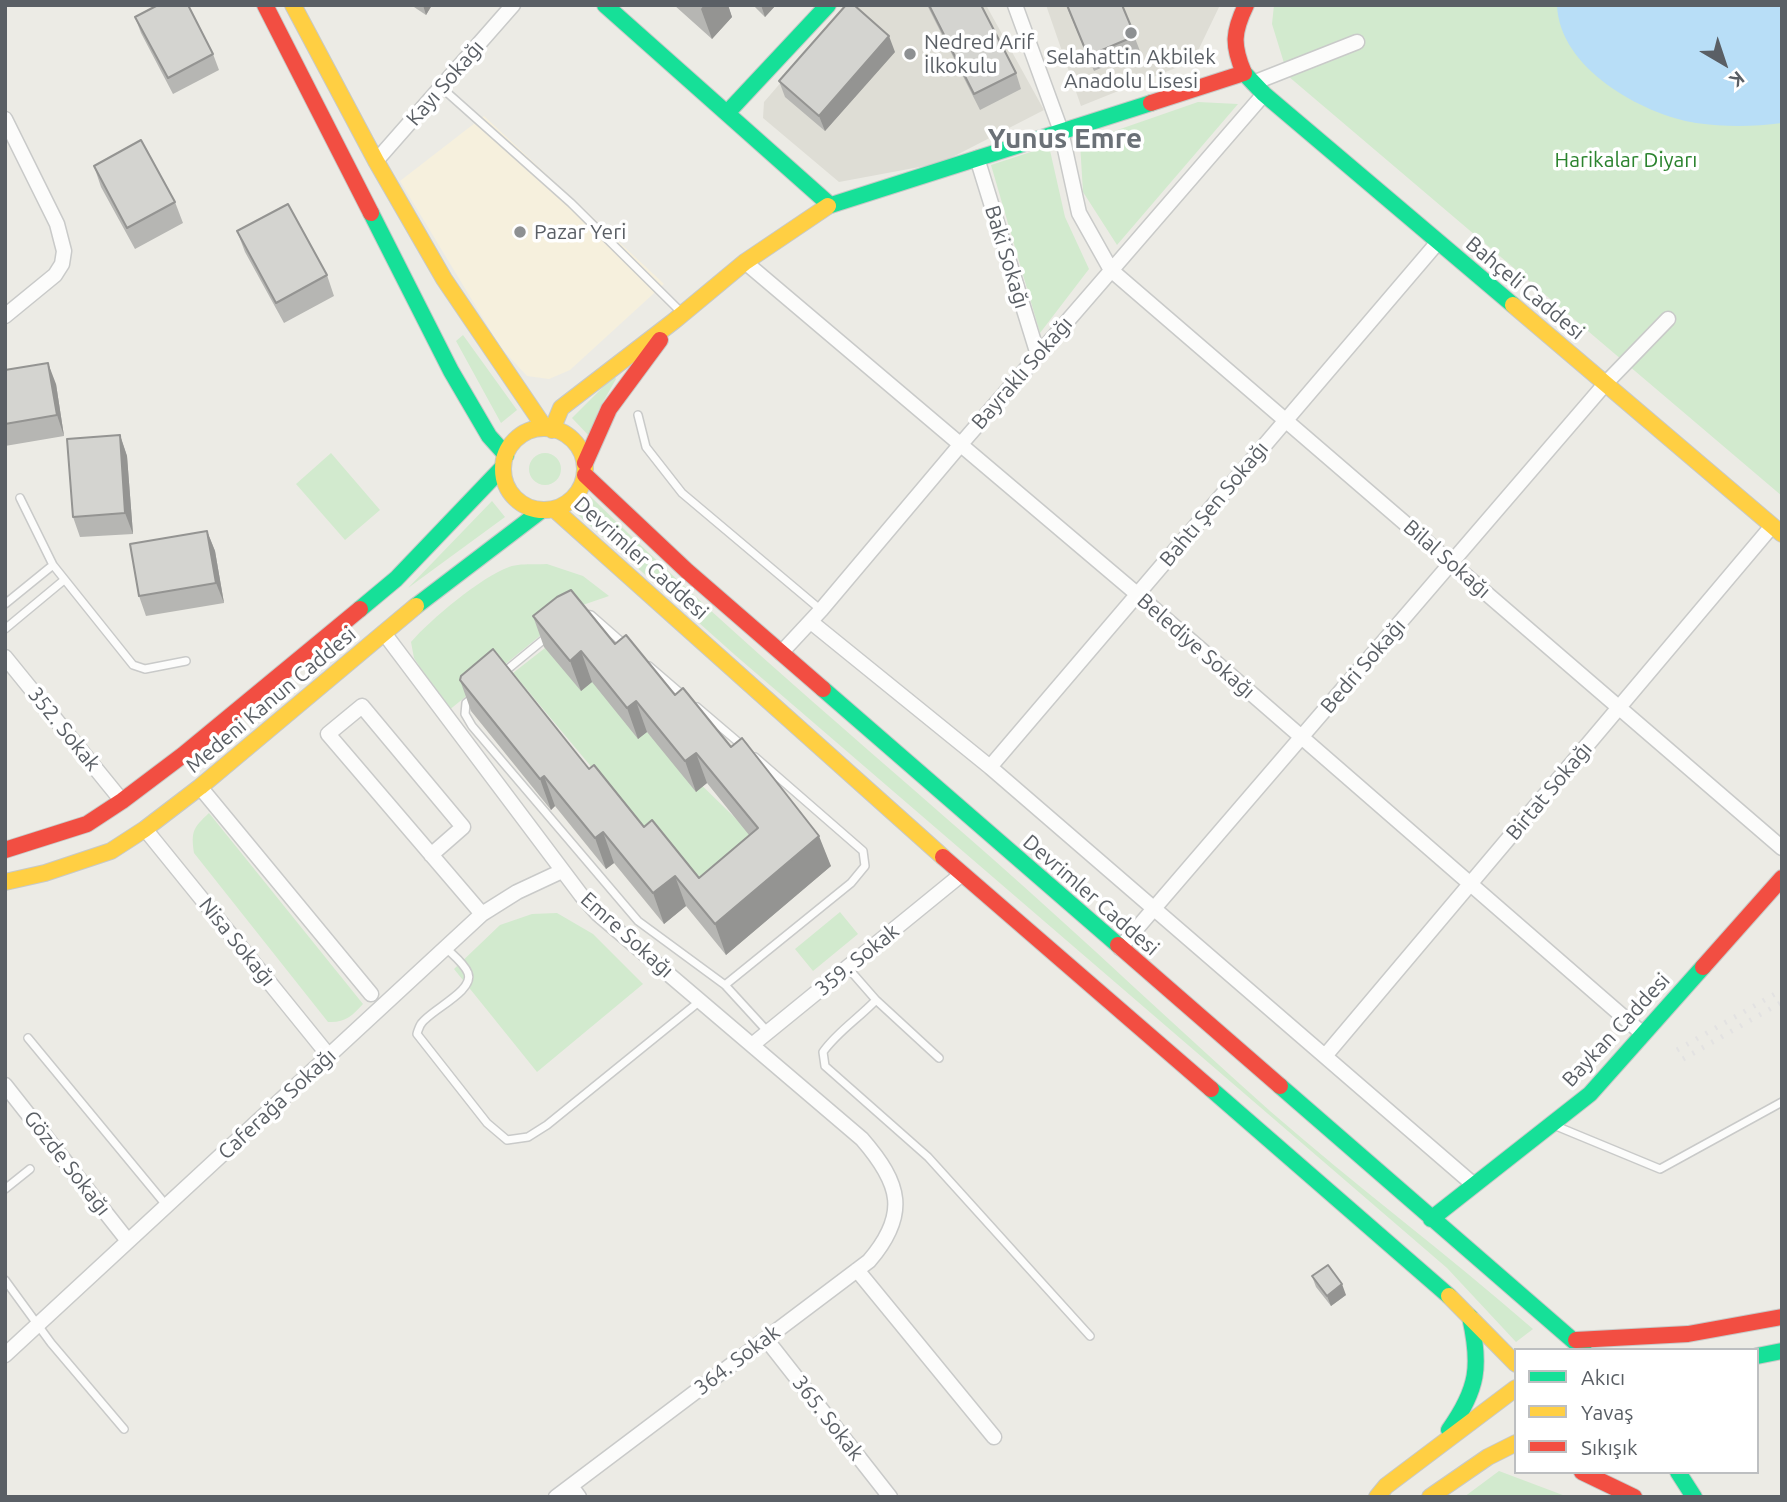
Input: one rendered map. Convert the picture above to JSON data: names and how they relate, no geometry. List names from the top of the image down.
{
  "streets": {
    "main road": [
      "Bahçeli Caddesi",
      "Devrimler Caddesi",
      "Medeni Kanun Caddesi",
      "Baykan Caddesi"
    ],
    "street": [
      "Kayı Sokağı",
      "Baki Sokağı",
      "Bayraklı Sokağı",
      "Bahtı Şen Sokağı",
      "Bilal Sokağı",
      "Belediye Sokağı",
      "Bedri Sokağı",
      "352. Sokak",
      "Birtat Sokağı",
      "Emre Sokağı",
      "Nisa Sokağı",
      "359. Sokak",
      "Caferağa Sokağı",
      "Gözde Sokağı",
      "364. Sokak",
      "365. Sokak"
    ]
  },
  "crossings": [
    ["Baki Sokağı", "Bayraklı Sokağı"],
    ["Bahçeli Caddesi", "Bayraklı Sokağı"],
    ["Bahçeli Caddesi", "Bahtı Şen Sokağı"],
    ["Bahçeli Caddesi", "Bedri Sokağı"],
    ["Bahçeli Caddesi", "Birtat Sokağı"],
    ["Bayraklı Sokağı", "Devrimler Caddesi"],
    ["Bayraklı Sokağı", "Bilal Sokağı"],
    ["Bayraklı Sokağı", "Belediye Sokağı"],
    ["Bahtı Şen Sokağı", "Bilal Sokağı"],
    ["Bahtı Şen Sokağı", "Belediye Sokağı"],
    ["Devrimler Caddesi", "Bedri Sokağı"],
    ["Devrimler Caddesi", "Medeni Kanun Caddesi"],
    ["Devrimler Caddesi", "359. Sokak"],
    ["Devrimler Caddesi", "Baykan Caddesi"],
    ["Bilal Sokağı", "Bedri Sokağı"],
    ["Bilal Sokağı", "Birtat Sokağı"],
    ["Belediye Sokağı", "Bedri Sokağı"],
    ["Belediye Sokağı", "Birtat Sokağı"],
    ["Belediye Sokağı", "Baykan Caddesi"],
    ["Medeni Kanun Caddesi", "352. Sokak"],
    ["Medeni Kanun Caddesi", "Emre Sokağı"],
    ["Medeni Kanun Caddesi", "Nisa Sokağı"],
    ["352. Sokak", "Nisa Sokağı"],
    ["Emre Sokağı", "359. Sokak"],
    ["Emre Sokağı", "Caferağa Sokağı"],
    ["Emre Sokağı", "364. Sokak"],
    ["Nisa Sokağı", "Caferağa Sokağı"],
    ["Caferağa Sokağı", "Gözde Sokağı"],
    ["364. Sokak", "365. Sokak"]
  ],
  "districts": ["Yunus Emre"],
  "parks": ["Harikalar Diyarı"],
  "places": ["Selahattin Akbilek Anadolu Lisesi", "Nedred Arif İlkokulu", "Pazar Yeri"],
  "legend": ["Akıcı", "Yavaş", "Sıkışık"],
  "north": "bottom right"
}
